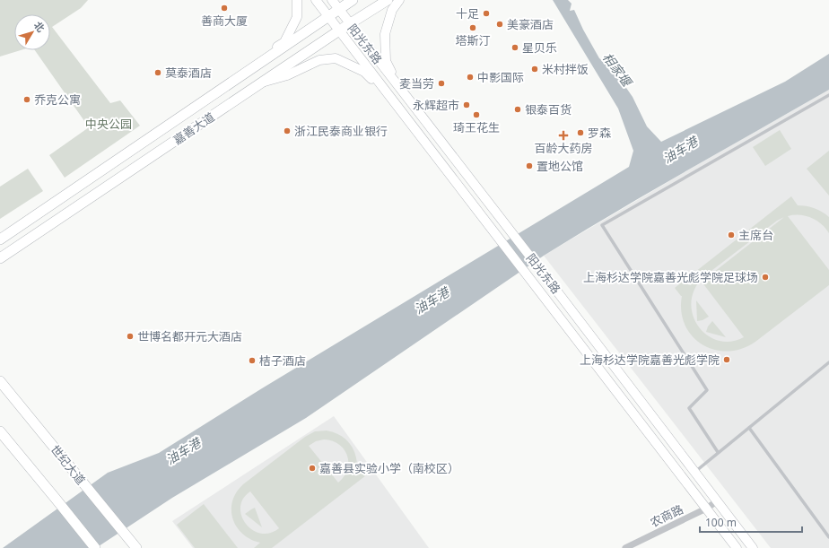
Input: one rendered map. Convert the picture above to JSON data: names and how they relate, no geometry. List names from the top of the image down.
{
  "streets": {
    "main road": ["阳光东路", "嘉善大道", "世纪大道"],
    "street": ["农商路"]
  },
  "crossings": [
    ["阳光东路", "嘉善大道"],
    ["阳光东路", "农商路"]
  ],
  "water": ["相家堰", "油车港"],
  "parks": ["中央公园"],
  "places": {
    "other": [
      "善商大厦",
      "十足",
      "美豪酒店",
      "塔斯汀",
      "星贝乐",
      "米村拌饭",
      "莫泰酒店",
      "中影国际",
      "麦当劳",
      "乔克公寓",
      "永辉超市",
      "银泰百货",
      "琦王花生",
      "浙江民泰商业银行",
      "罗森",
      "置地公馆",
      "主席台",
      "上海杉达学院嘉善光彪学院足球场",
      "世博名都开元大酒店",
      "上海杉达学院嘉善光彪学院",
      "桔子酒店",
      "嘉善县实验小学（南校区）"
    ],
    "health": ["百龄大药房"]
  },
  "scale_bar": "100 m",
  "north": "top right"
}
